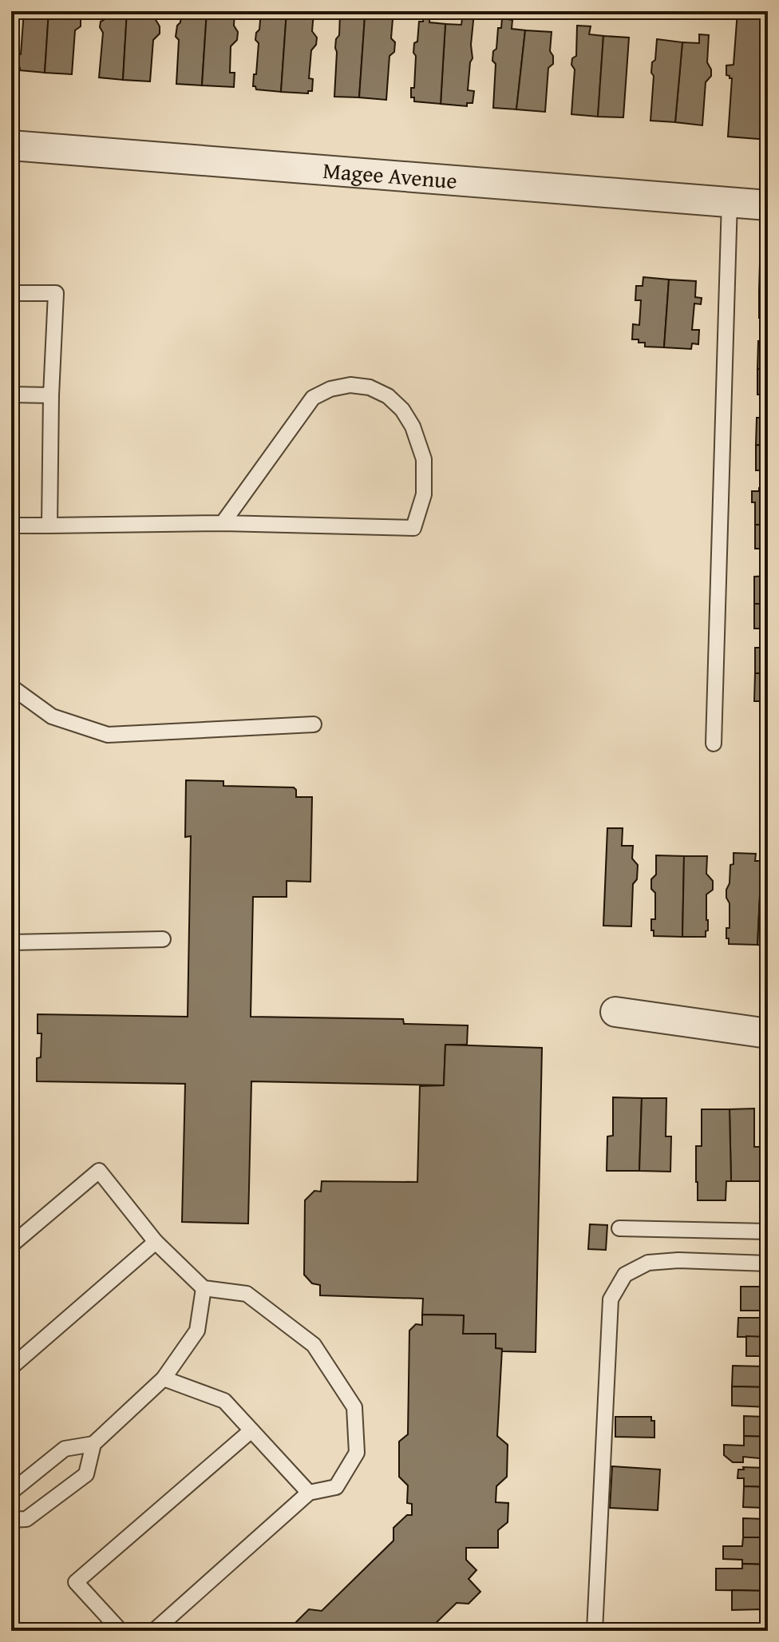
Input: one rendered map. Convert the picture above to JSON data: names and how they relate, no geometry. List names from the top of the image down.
{
  "streets": {
    "street": ["Magee Avenue"]
  }
}
